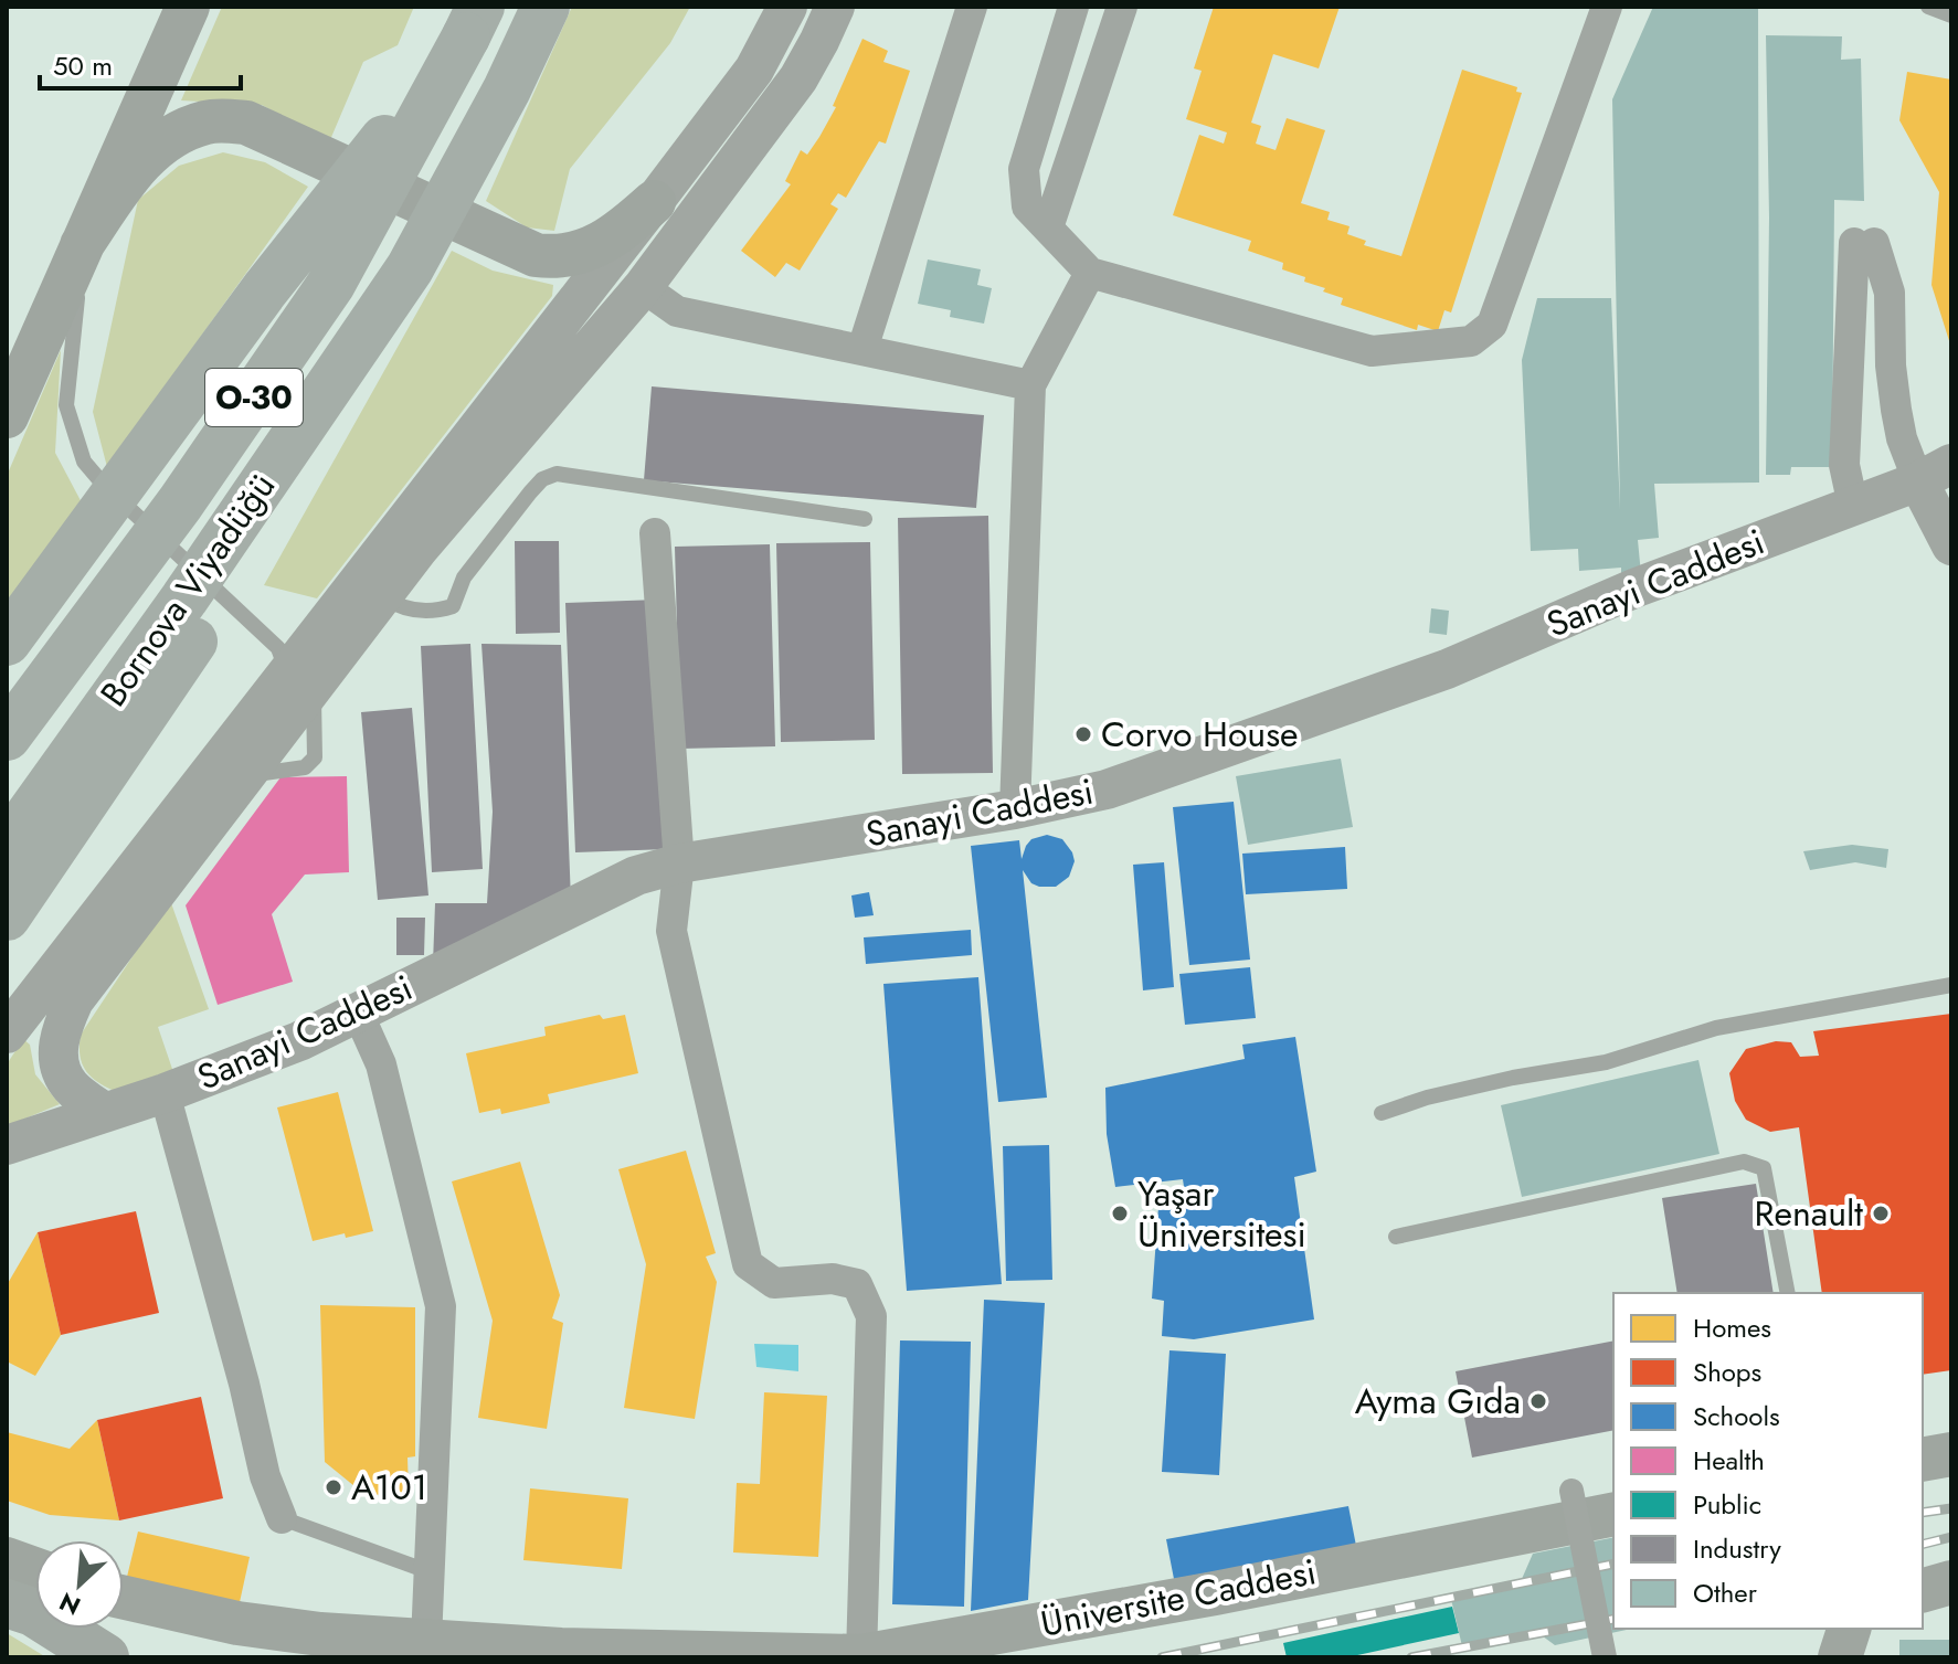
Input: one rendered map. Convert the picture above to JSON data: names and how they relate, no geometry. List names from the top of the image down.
{
  "streets": {
    "highway": ["O-30", "Bornova Viyadüğü"],
    "main road": ["Üniversite Caddesi"],
    "street": ["Sanayi Caddesi"]
  },
  "crossings": [
    ["O-30", "Bornova Viyadüğü"]
  ],
  "places": [
    "Corvo House",
    "Yaşar Üniversitesi",
    "Renault",
    "Ayma Gıda",
    "A101"
  ],
  "legend": [
    "Homes",
    "Shops",
    "Schools",
    "Health",
    "Public",
    "Industry",
    "Other"
  ],
  "scale_bar": "50 m",
  "north": "bottom left"
}
